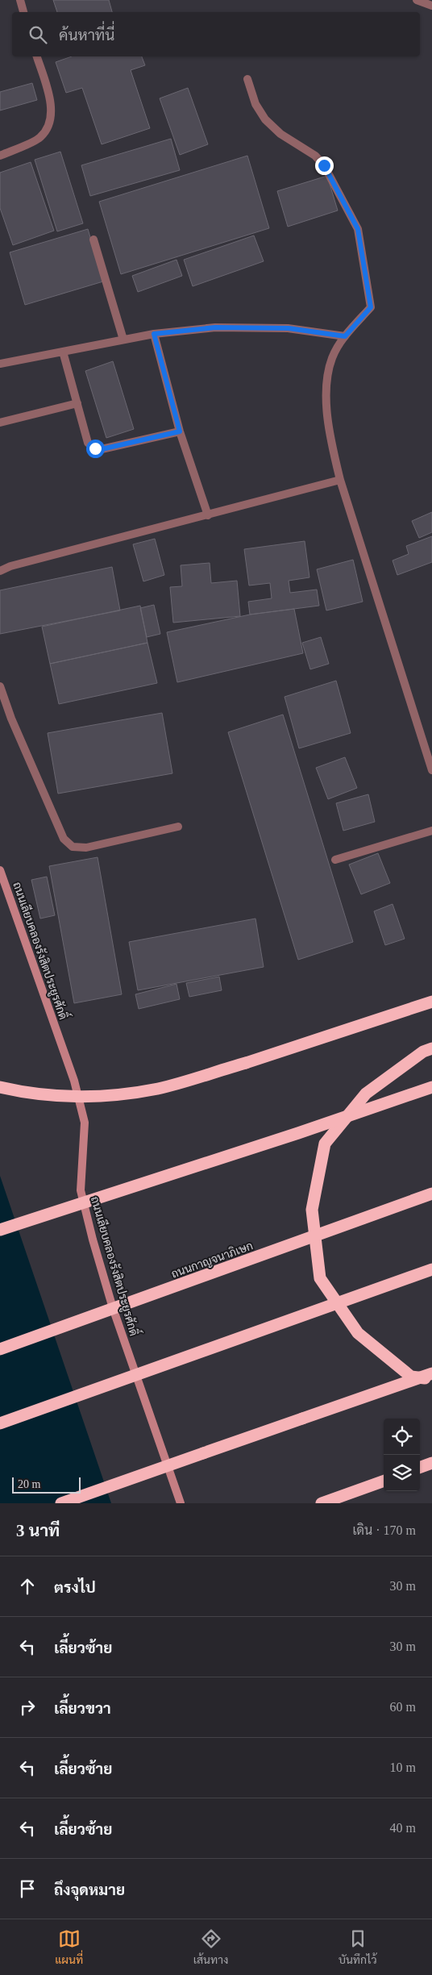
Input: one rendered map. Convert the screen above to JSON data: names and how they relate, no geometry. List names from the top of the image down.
{
  "streets": {
    "highway": ["ถนนกาญจนาภิเษก"],
    "street": ["ถนนเลียบคลองรังสิตประยูรศักดิ์"]
  },
  "scale_bar": "20 m",
  "page": {
    "search": "ค้นหาที่นี่",
    "scale": "20 m",
    "heading": ["3 นาที", "เดิน · 170 m"],
    "list": [
      ["ตรงไป", "30 m"],
      ["เลี้ยวซ้าย", "30 m"],
      ["เลี้ยวขวา", "60 m"],
      ["เลี้ยวซ้าย", "10 m"],
      ["เลี้ยวซ้าย", "40 m"],
      "ถึงจุดหมาย"
    ],
    "nav": ["แผนที่", "เส้นทาง", "บันทึกไว้"]
  }
}
